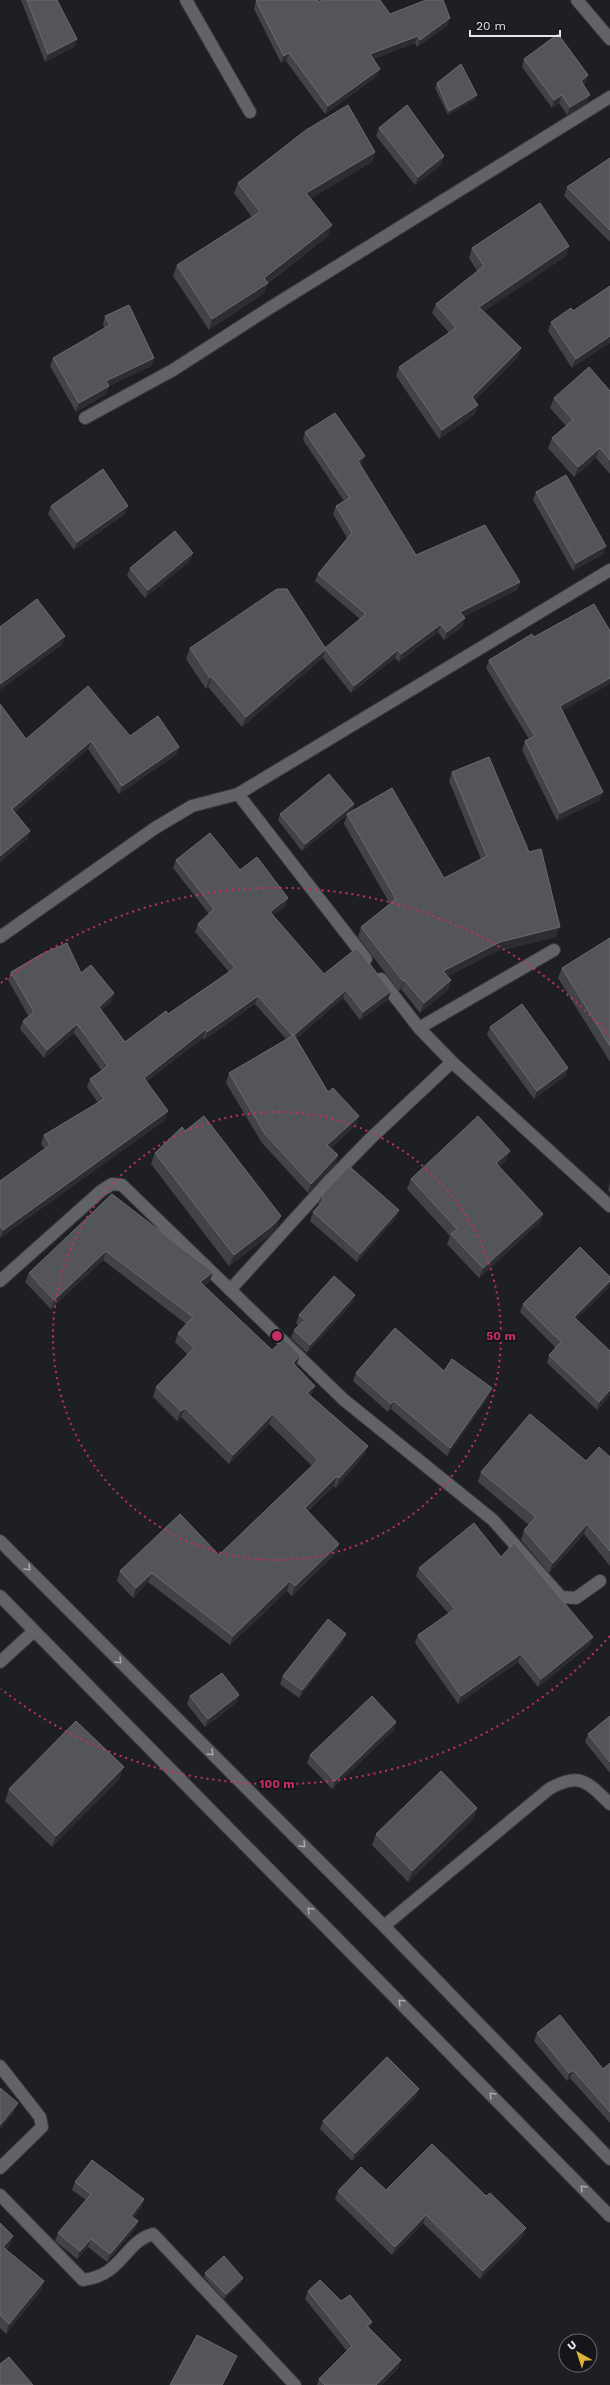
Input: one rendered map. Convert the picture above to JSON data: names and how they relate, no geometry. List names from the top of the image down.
{
  "scale_bar": "20 m",
  "north": "top left",
  "rings": ["50 m", "100 m"]
}
